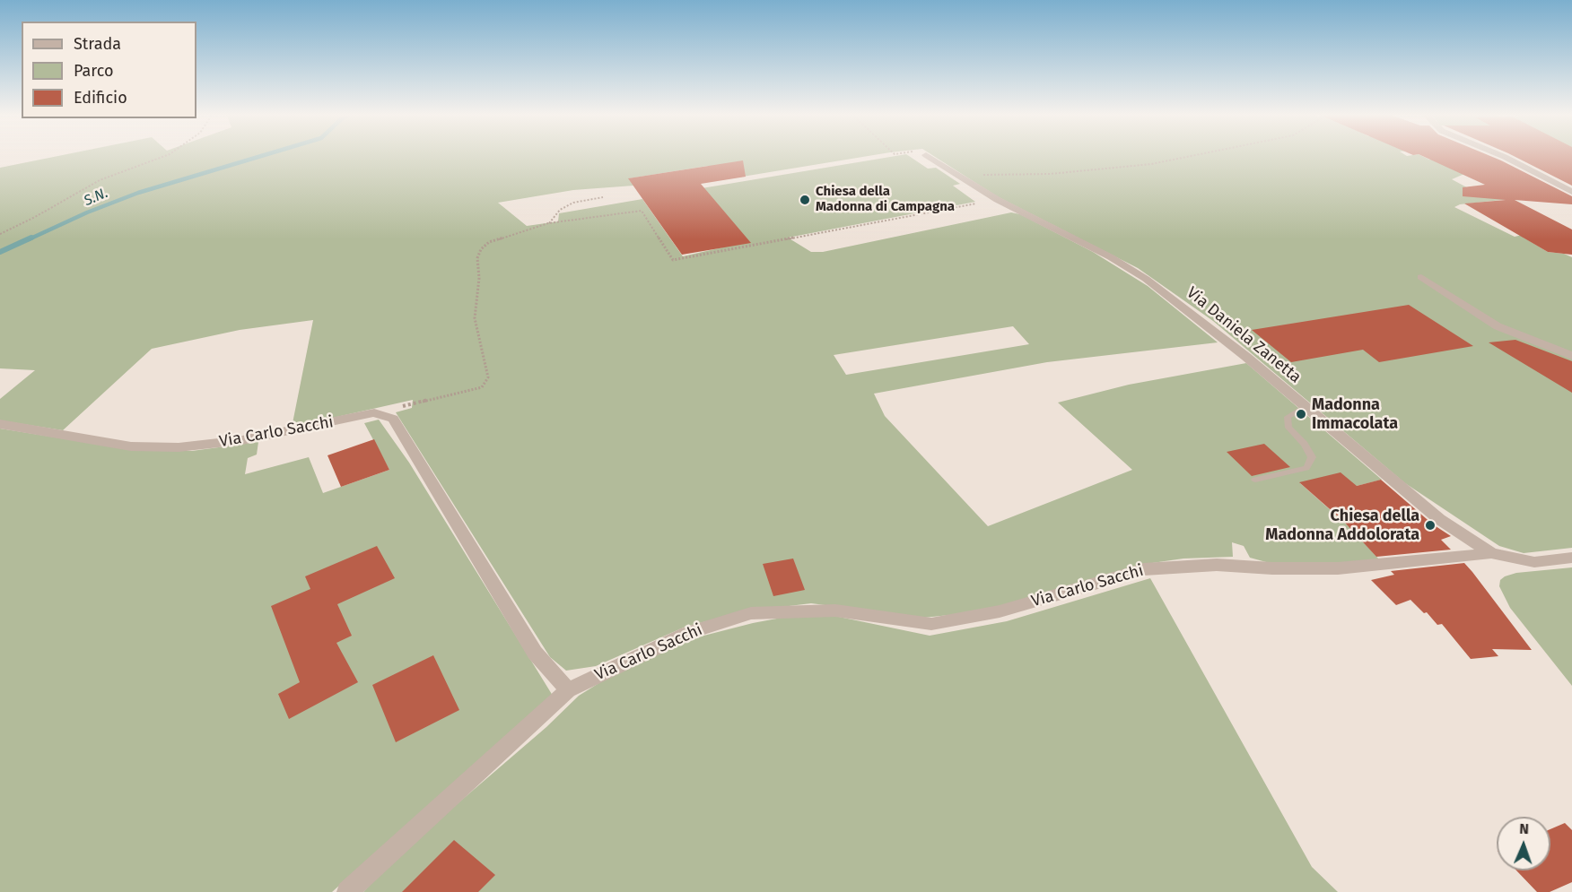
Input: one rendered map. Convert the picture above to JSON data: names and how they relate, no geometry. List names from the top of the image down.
{
  "streets": {
    "street": ["Via Daniela Zanetta", "Via Carlo Sacchi"]
  },
  "crossings": [
    ["Via Daniela Zanetta", "Via Carlo Sacchi"]
  ],
  "water": ["S.N."],
  "places": ["Chiesa della Madonna di Campagna", "Madonna Immacolata", "Chiesa della Madonna Addolorata"],
  "legend": ["Strada", "Parco", "Edificio"],
  "north": "top"
}
